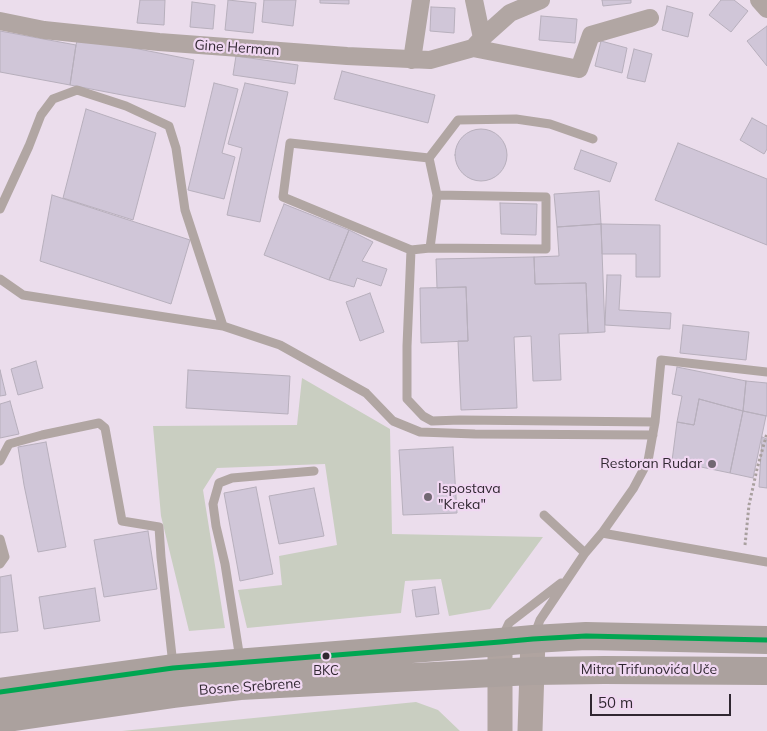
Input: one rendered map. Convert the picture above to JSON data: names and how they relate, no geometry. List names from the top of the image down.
{
  "streets": {
    "main road": ["Mitra Trifunovića Uče", "Bosne Srebrene"],
    "street": ["Gine Herman"]
  },
  "crossings": [
    ["Mitra Trifunovića Uče", "Bosne Srebrene"]
  ],
  "places": ["Restoran Rudar", "Ispostava \"Kreka\"", "BKC"],
  "scale_bar": "50 m"
}
